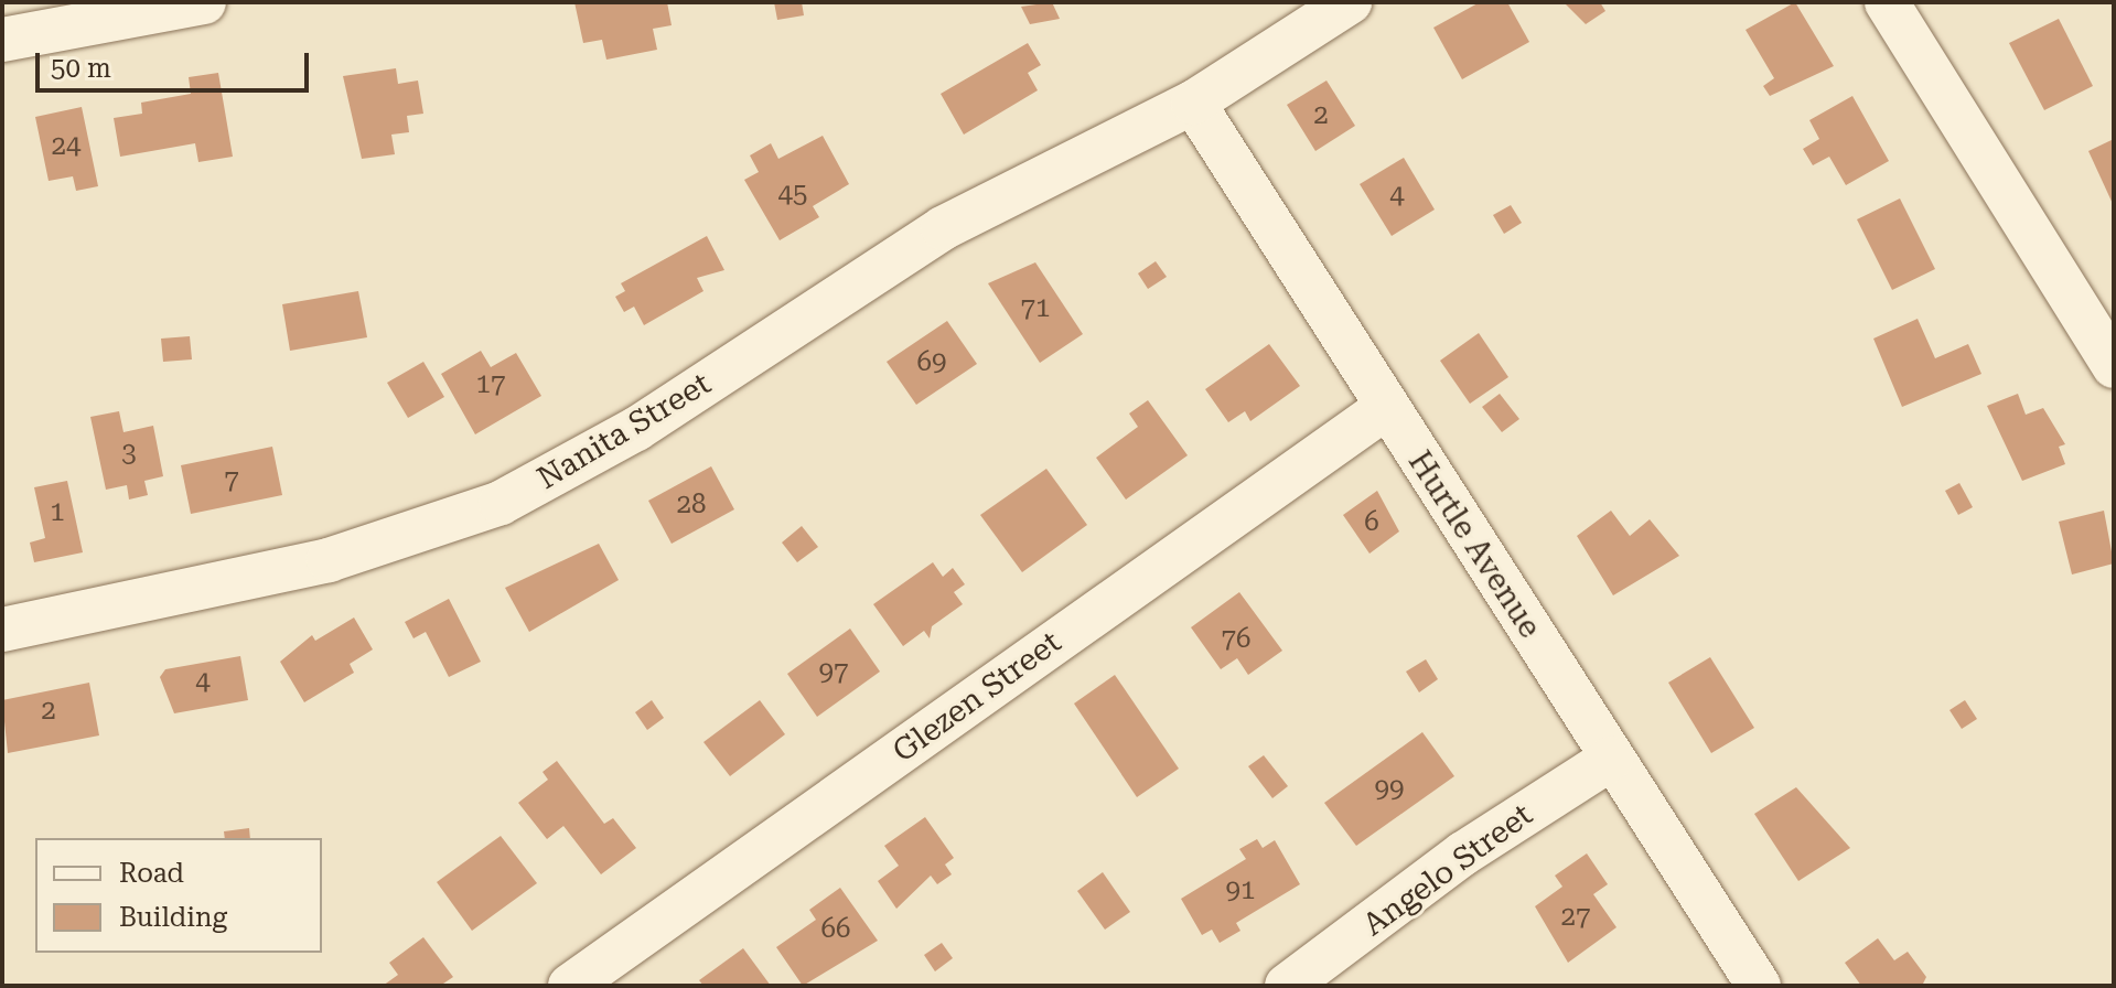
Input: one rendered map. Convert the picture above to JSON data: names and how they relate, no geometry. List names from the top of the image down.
{
  "streets": {
    "street": [
      "Nanita Street",
      "Hurtle Avenue",
      "Glezen Street",
      "Angelo Street"
    ]
  },
  "crossings": [
    ["Nanita Street", "Hurtle Avenue"],
    ["Hurtle Avenue", "Glezen Street"],
    ["Hurtle Avenue", "Angelo Street"]
  ],
  "house_numbers": [
    "2",
    "24",
    "45",
    "4",
    "71",
    "69",
    "17",
    "3",
    "7",
    "28",
    "1",
    "6",
    "76",
    "97",
    "4",
    "2",
    "99",
    "91",
    "27",
    "66"
  ],
  "legend": ["Road", "Building"],
  "scale_bar": "50 m"
}
